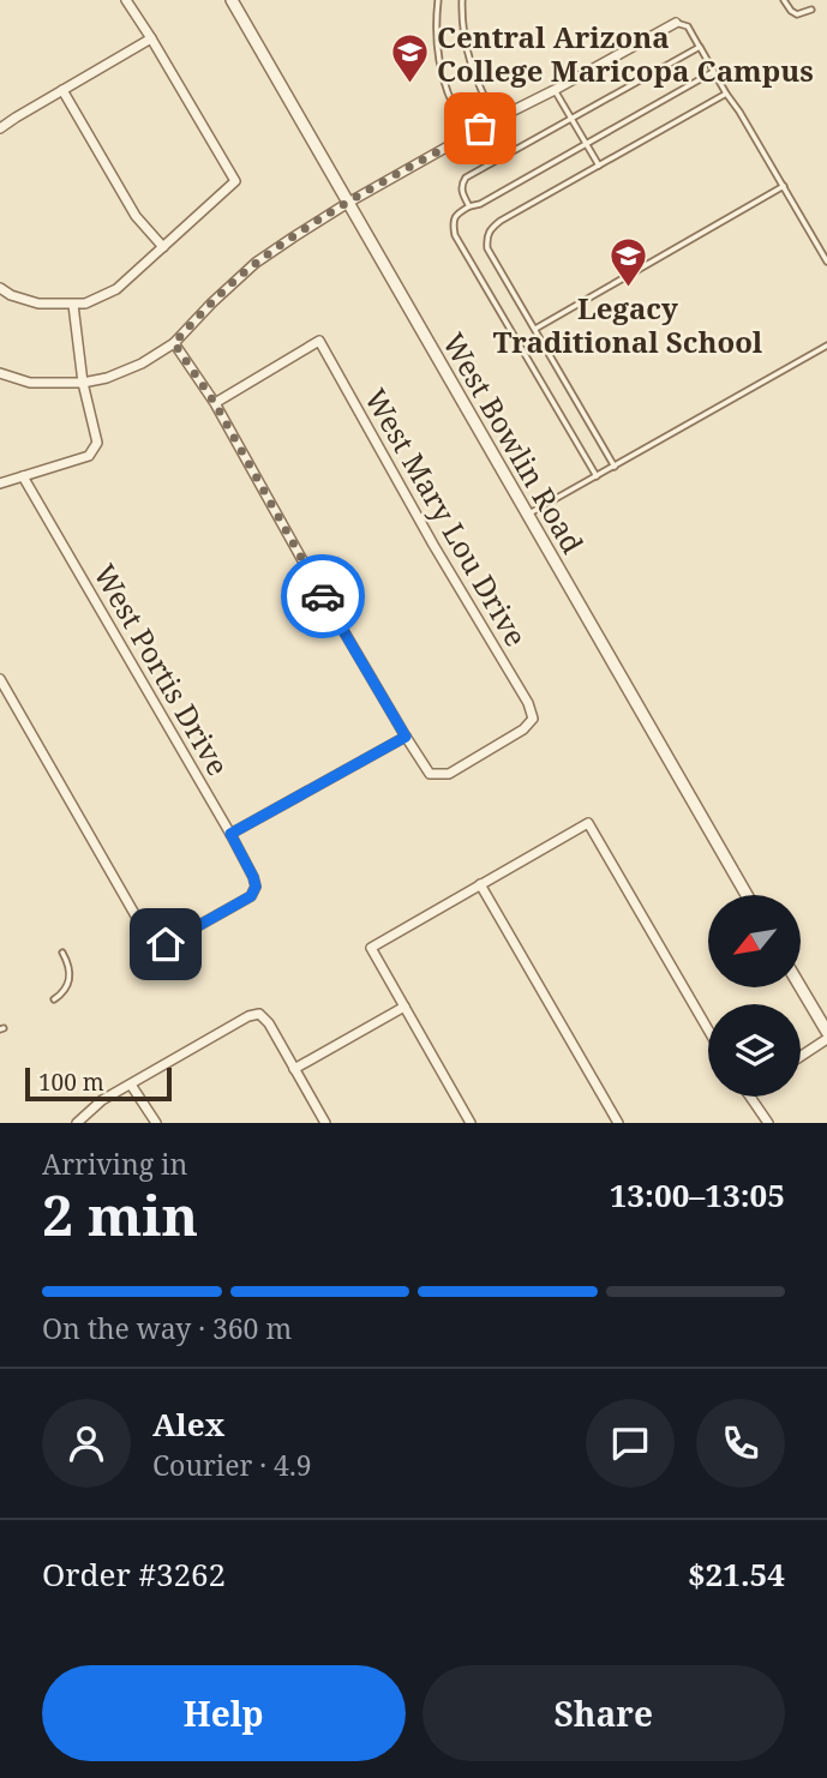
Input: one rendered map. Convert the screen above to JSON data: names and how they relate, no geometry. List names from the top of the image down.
{
  "streets": {
    "street": ["West Bowlin Road", "West Mary Lou Drive", "West Portis Drive"]
  },
  "places": {
    "school or university": ["Central Arizona College Maricopa Campus", "Legacy Traditional School"]
  },
  "scale_bar": "100 m",
  "north": "bottom left",
  "page": {
    "scale": "100 m",
    "heading": ["2 min", "Arriving in", "13:00–13:05"],
    "panel": [
      "Alex",
      "Courier · 4.9",
      "Order #3262",
      "$21.54"
    ],
    "bar": "On the way · 360 m",
    "buttons": ["Help", "Share"]
  }
}
